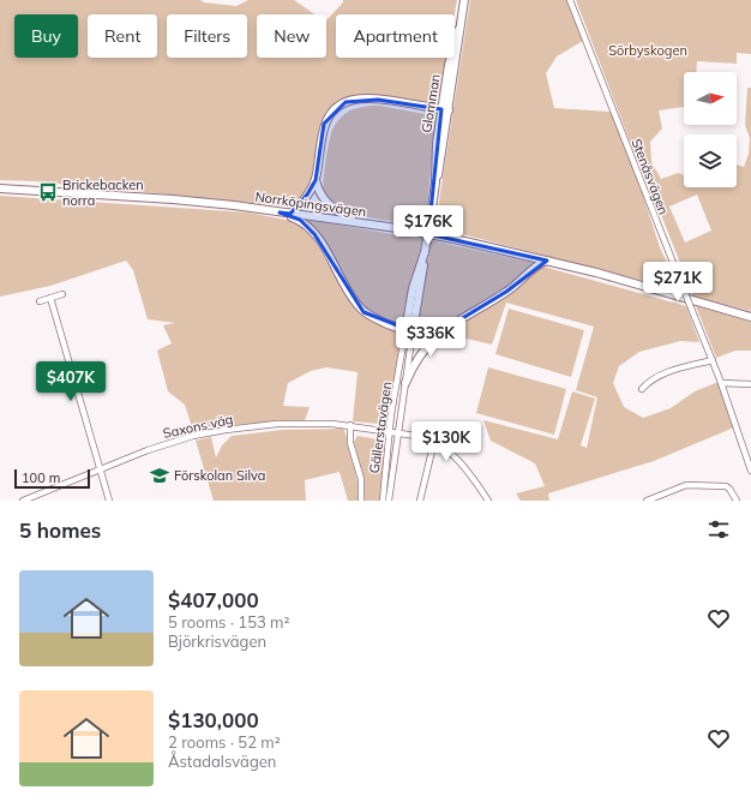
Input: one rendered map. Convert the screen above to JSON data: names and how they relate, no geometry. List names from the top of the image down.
{
  "streets": {
    "main road": ["Glomman", "Norrköpingsvägen"],
    "street": ["Stenåsvägen", "Saxons väg", "Gällerstavägen"]
  },
  "crossings": [
    ["Glomman", "Gällerstavägen"],
    ["Saxons väg", "Gällerstavägen"]
  ],
  "parks": ["Sörbyskogen"],
  "places": {
    "bus stop": ["Brickebacken norra"],
    "school or university": ["Förskolan Silva"]
  },
  "scale_bar": "100 m",
  "north": "right",
  "page": {
    "chip": [
      "Buy",
      "Rent",
      "Filters",
      "New",
      "Apartment"
    ],
    "price": [
      "$176K",
      "$271K",
      "$336K",
      "$407K",
      "$130K"
    ],
    "scale": "100 m",
    "heading": "5 homes",
    "list": [
      {
        "name": "$407,000",
        "note": "5 rooms · 153 m² · Björkrisvägen"
      },
      {
        "name": "$130,000",
        "note": "2 rooms · 52 m² · Åstadalsvägen"
      }
    ]
  }
}
